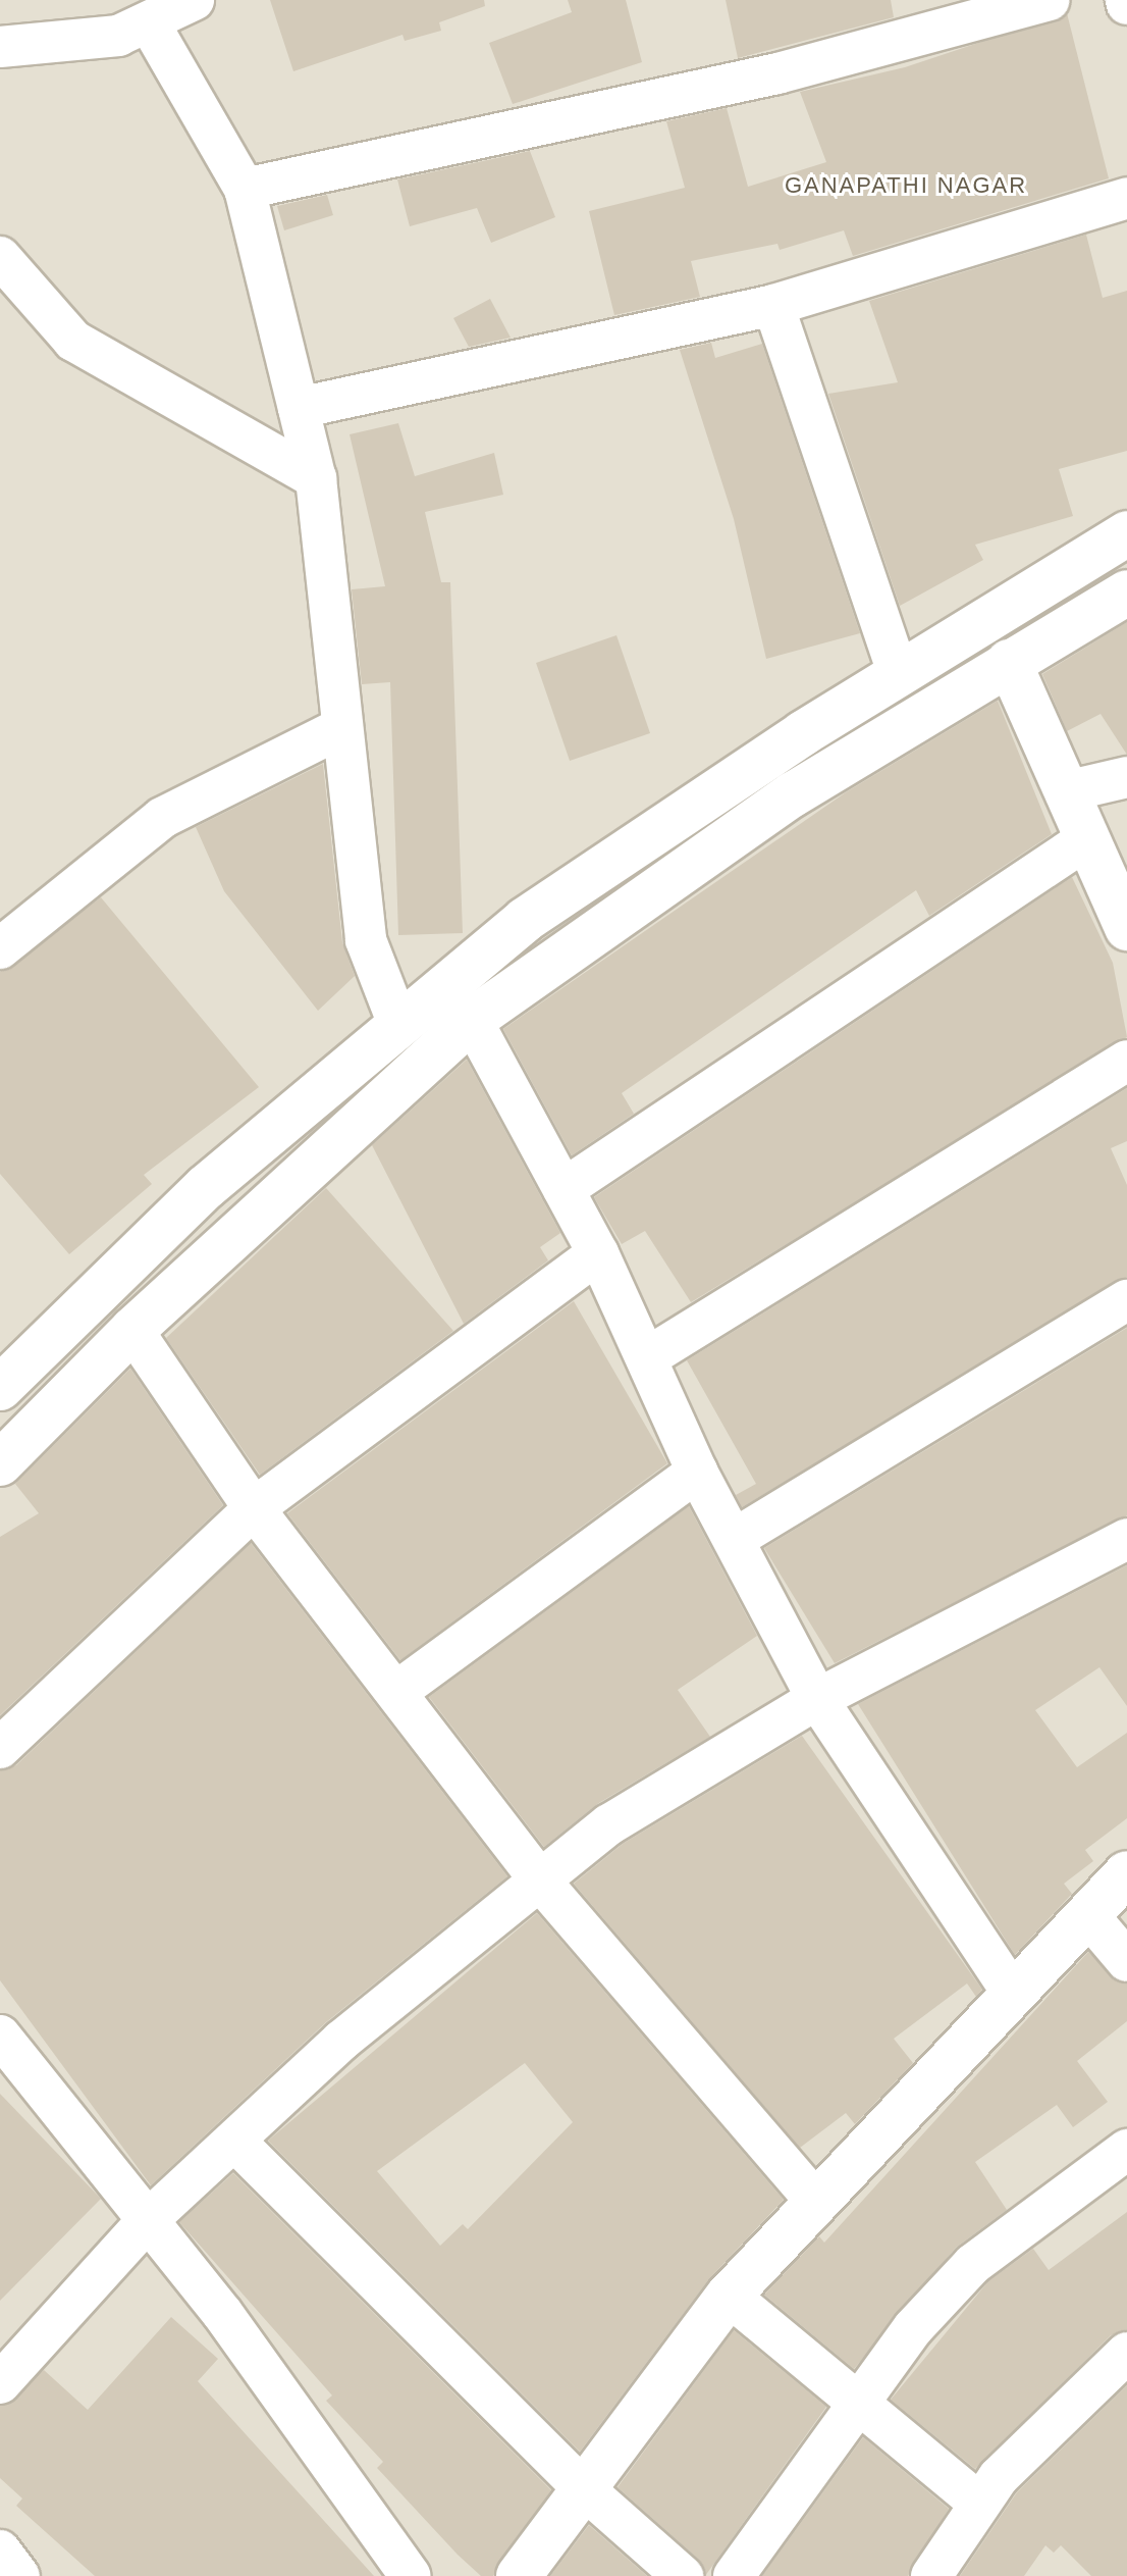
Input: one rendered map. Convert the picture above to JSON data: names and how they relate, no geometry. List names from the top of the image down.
{
  "districts": ["GANAPATHI NAGAR"]
}
